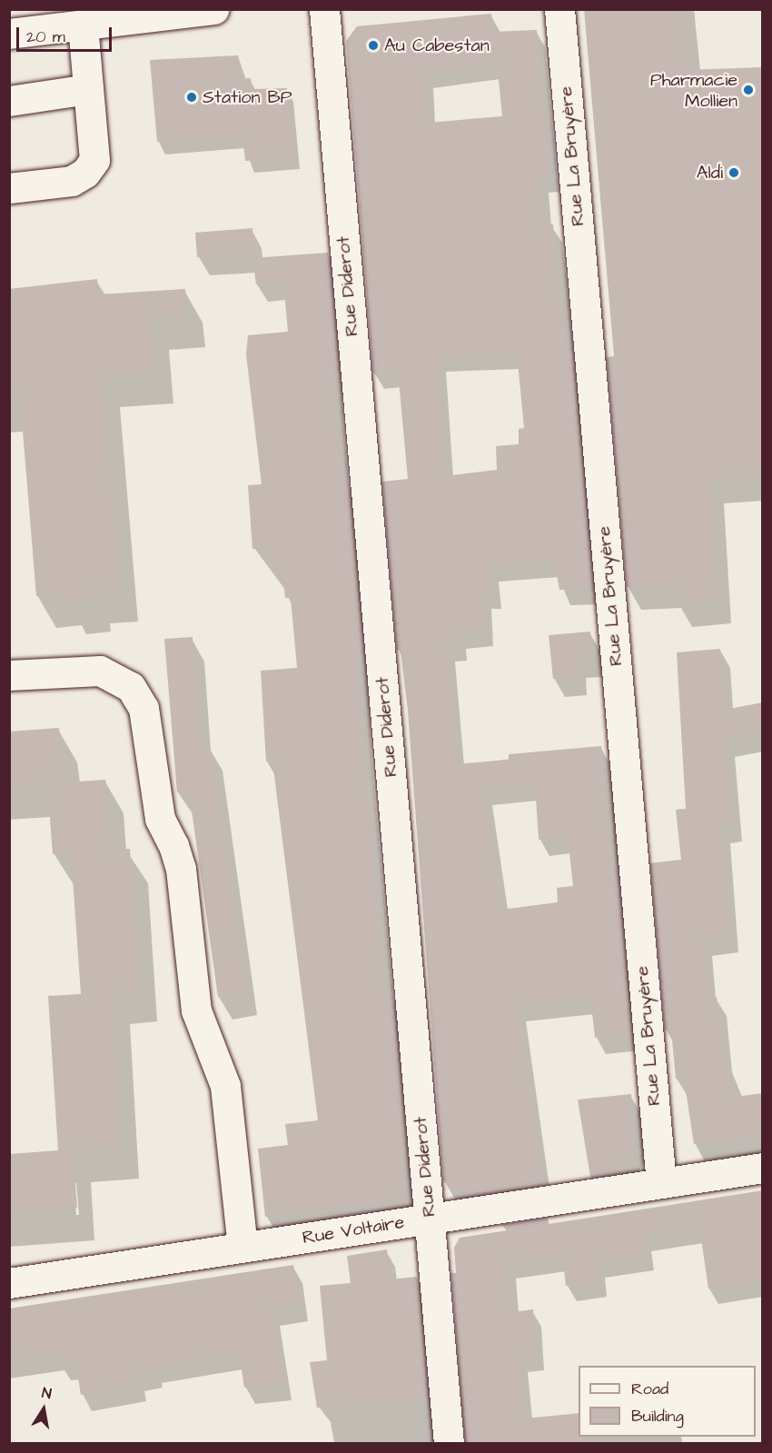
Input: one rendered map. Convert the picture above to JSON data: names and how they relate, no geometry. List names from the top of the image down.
{
  "streets": {
    "street": ["Rue La Bruyère", "Rue Diderot", "Rue Voltaire"]
  },
  "crossings": [
    ["Rue La Bruyère", "Rue Voltaire"],
    ["Rue Diderot", "Rue Voltaire"]
  ],
  "places": [
    "Au Cabestan",
    "Pharmacie Mollien",
    "Station BP",
    "Aldi"
  ],
  "legend": ["Road", "Building"],
  "scale_bar": "20 m",
  "north": "top"
}
